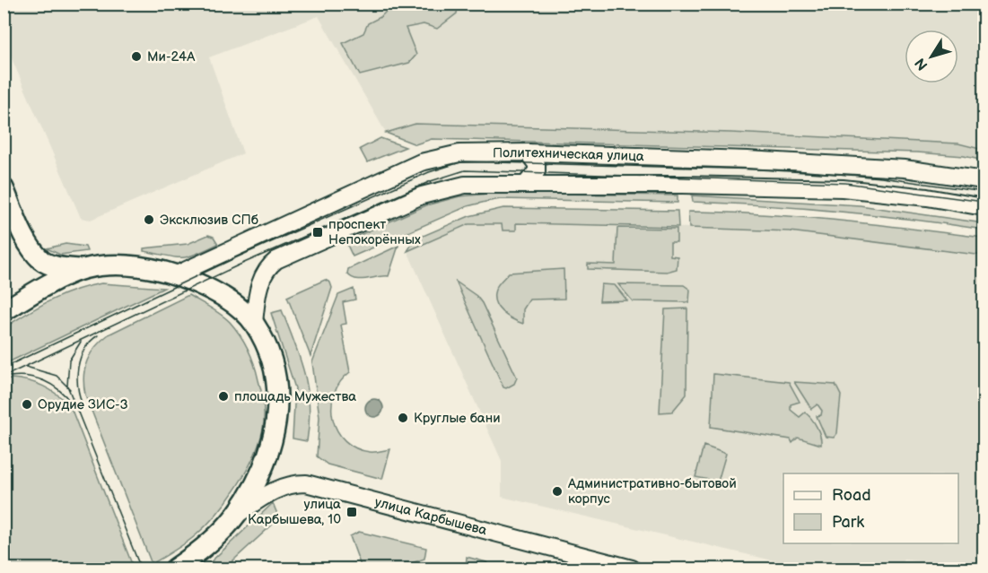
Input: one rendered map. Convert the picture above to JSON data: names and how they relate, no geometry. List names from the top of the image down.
{
  "streets": {
    "main road": ["Политехническая улица", "улица Карбышева"]
  },
  "places": {
    "other": [
      "Ми-24А",
      "Эксклюзив СПб",
      "площадь Мужества",
      "Орудие ЗИС-3",
      "Круглые бани",
      "Административно-бытовой корпус"
    ],
    "transit": ["проспект Непокорённых", "улица Карбышева, 10"]
  },
  "legend": ["Road", "Park"],
  "north": "bottom left"
}
